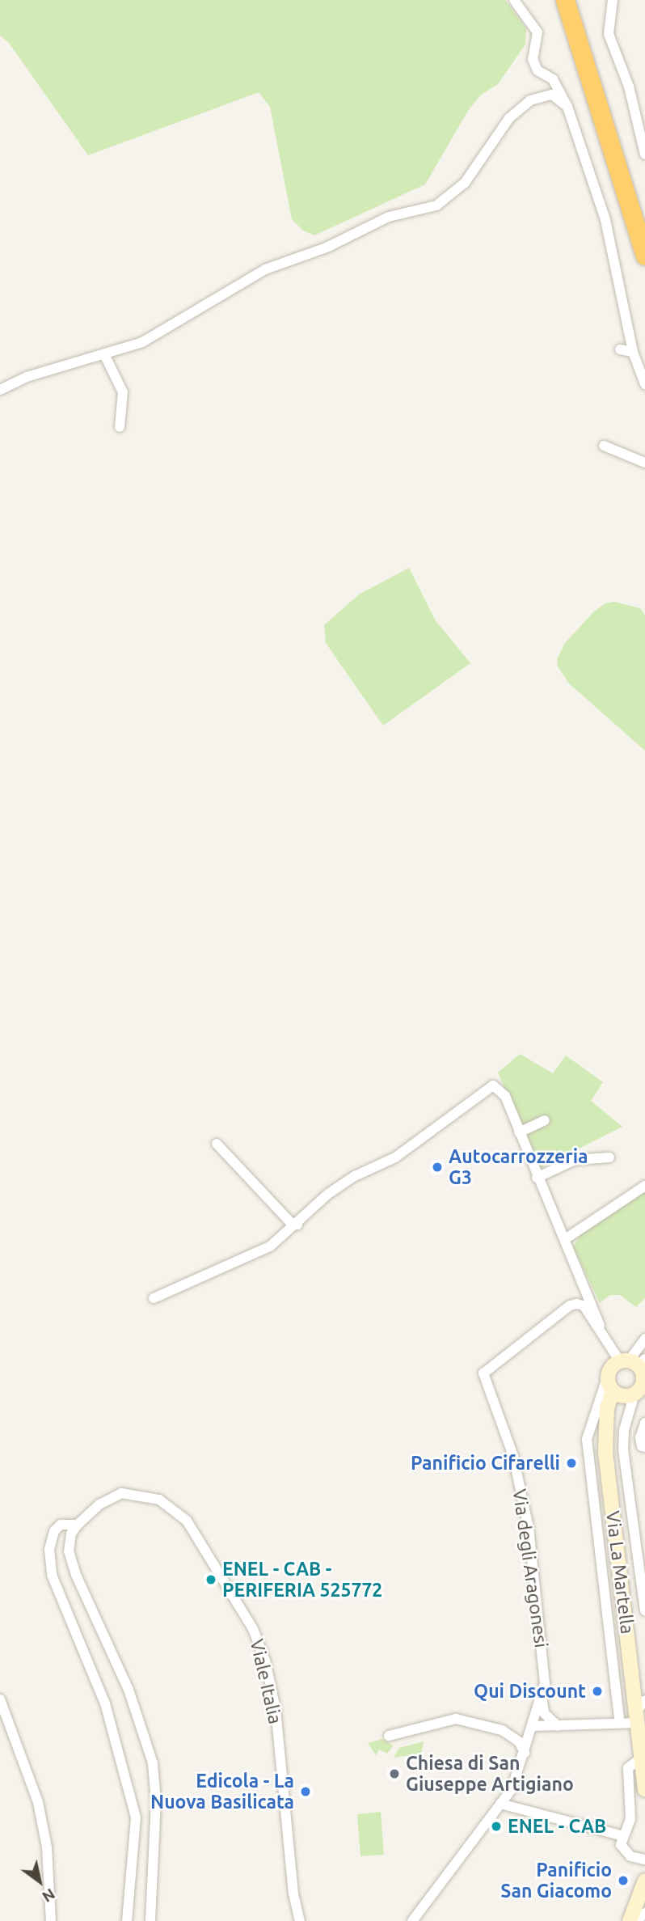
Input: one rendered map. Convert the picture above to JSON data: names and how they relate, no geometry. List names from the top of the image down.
{
  "streets": {
    "street": ["Via degli Aragonesi", "Via La Martella", "Viale Italia"]
  },
  "crossings": [
    ["Via degli Aragonesi", "Via La Martella"]
  ],
  "places": [
    "Autocarrozzeria G3",
    "Panificio Cifarelli",
    "ENEL - CAB - PERIFERIA 525772",
    "Qui Discount",
    "Chiesa di San Giuseppe Artigiano",
    "Edicola - La Nuova Basilicata",
    "ENEL - CAB",
    "Panificio San Giacomo"
  ],
  "north": "bottom right"
}
